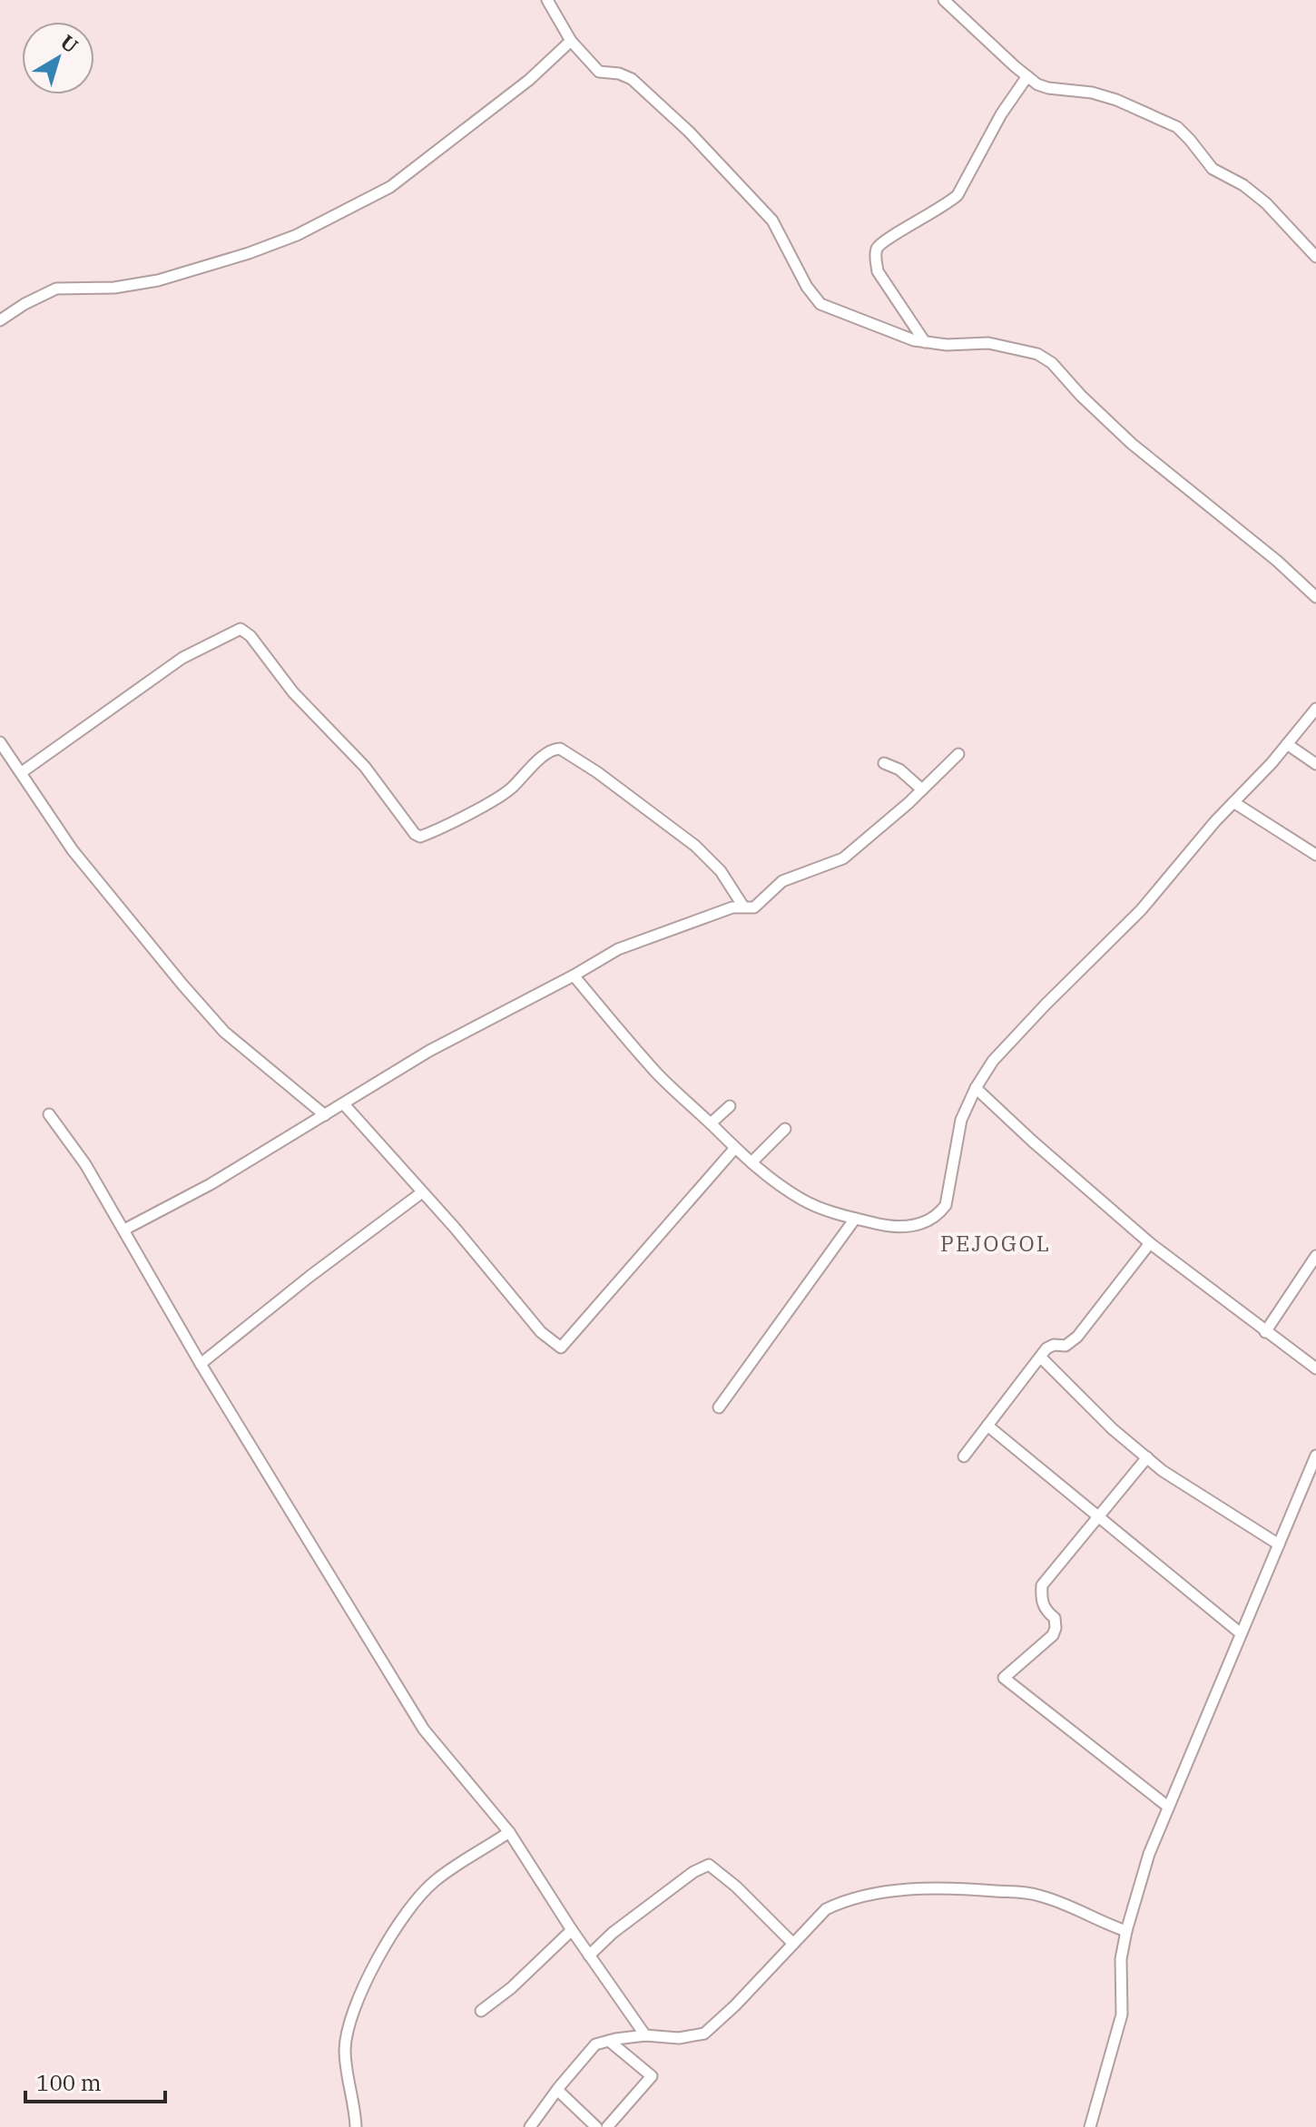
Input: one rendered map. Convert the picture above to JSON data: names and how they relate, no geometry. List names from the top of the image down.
{
  "districts": ["PEJOGOL"],
  "scale_bar": "100 m",
  "north": "top right"
}
